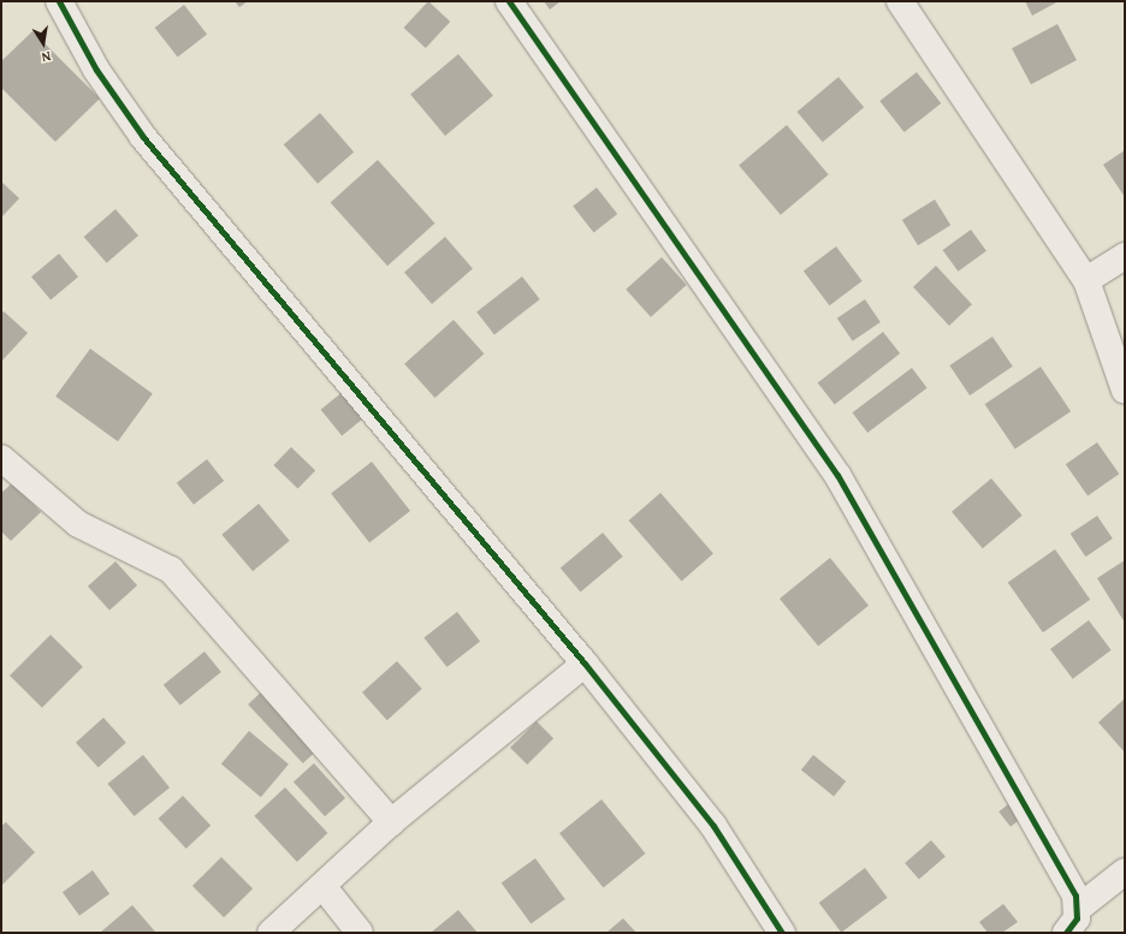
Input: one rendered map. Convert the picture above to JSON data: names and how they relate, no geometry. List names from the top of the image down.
{
  "north": "bottom"
}
